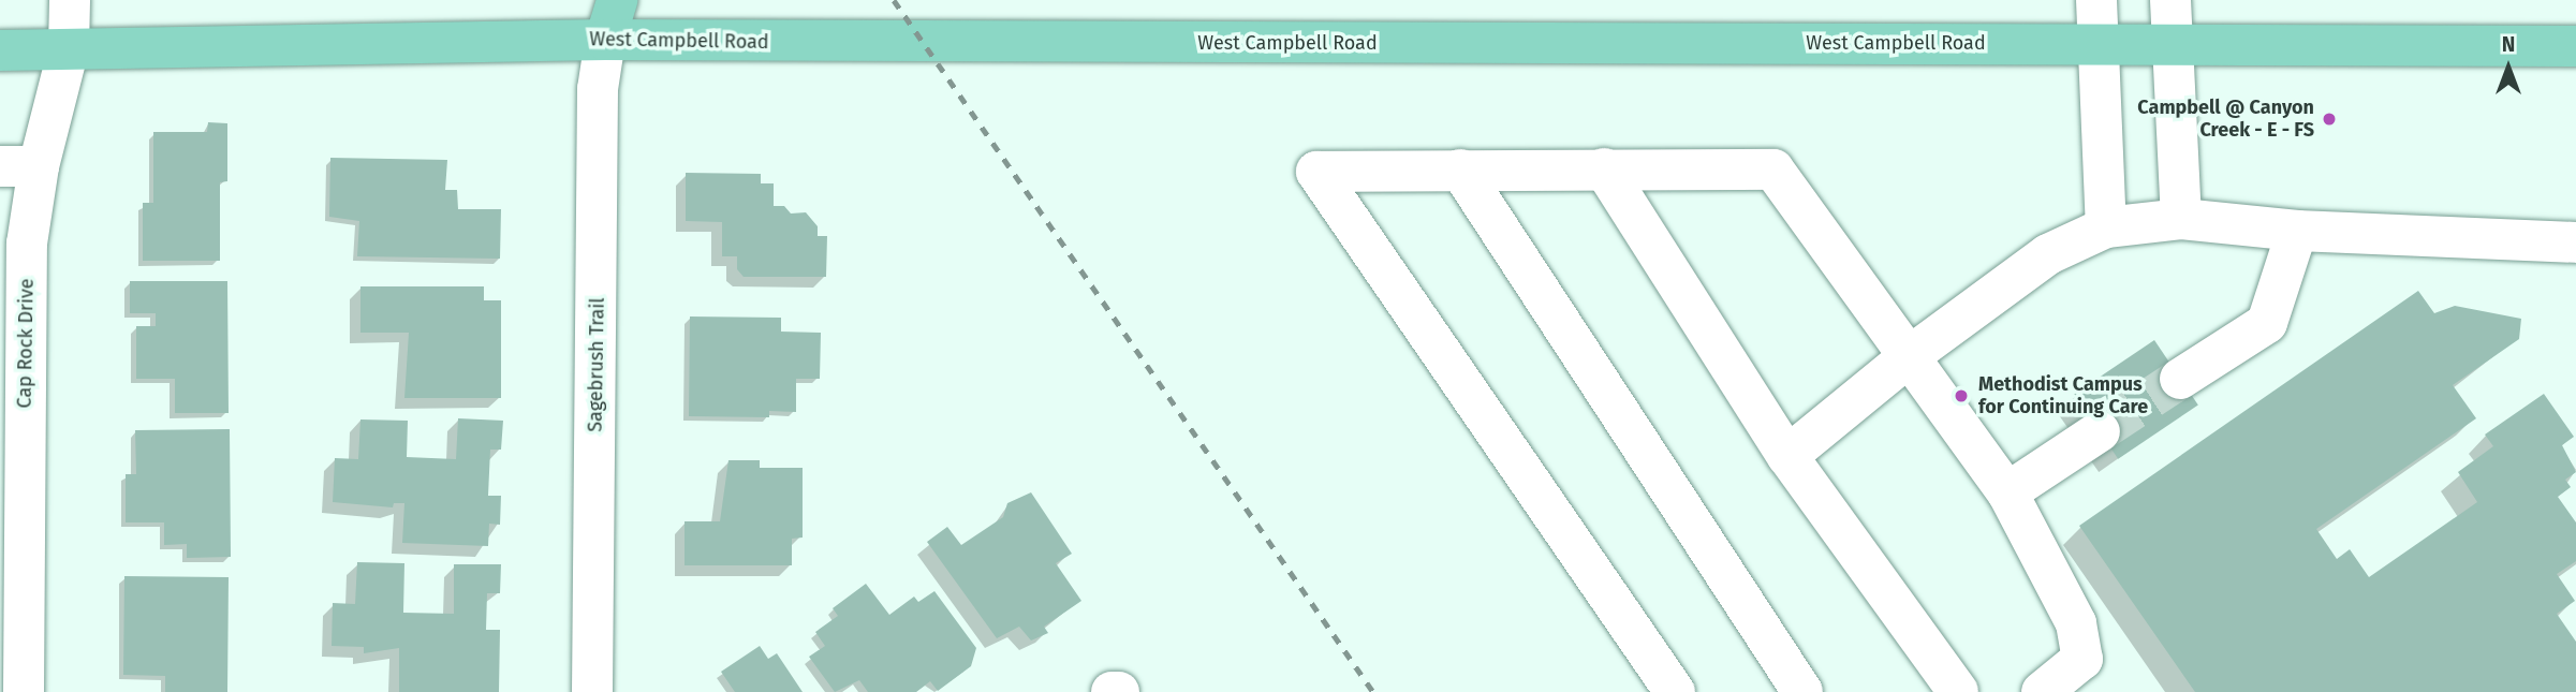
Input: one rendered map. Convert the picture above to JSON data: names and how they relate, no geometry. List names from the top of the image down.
{
  "streets": {
    "main road": ["West Campbell Road"],
    "street": ["Cap Rock Drive", "Sagebrush Trail"]
  },
  "crossings": [
    ["West Campbell Road", "Cap Rock Drive"],
    ["West Campbell Road", "Sagebrush Trail"]
  ],
  "places": ["Campbell @ Canyon Creek - E - FS", "Methodist Campus for Continuing Care"],
  "north": "top"
}
